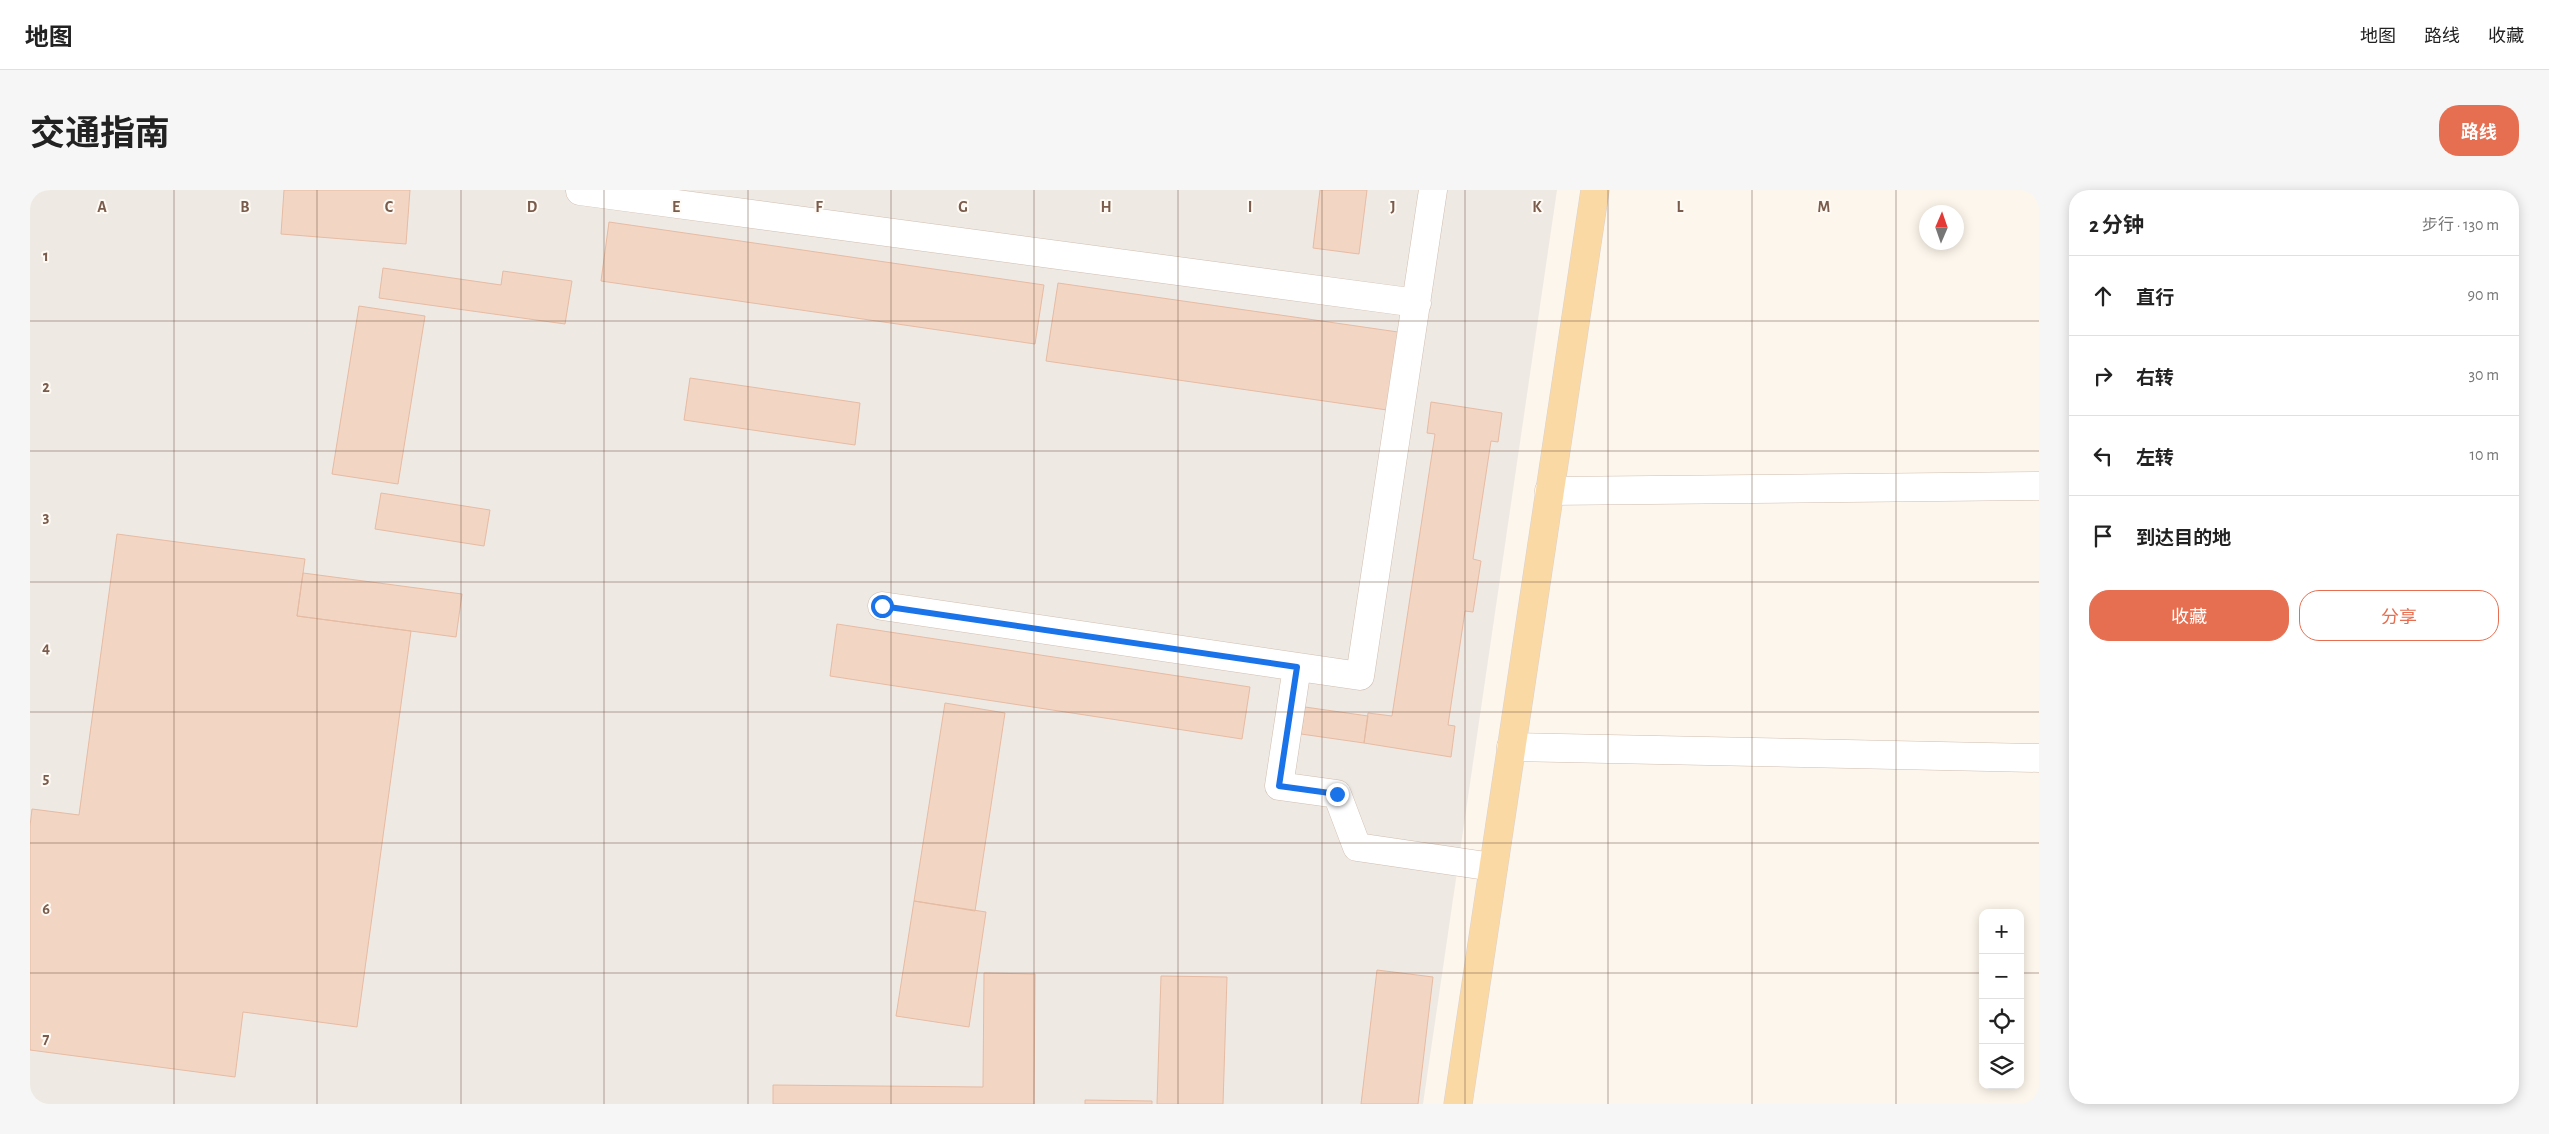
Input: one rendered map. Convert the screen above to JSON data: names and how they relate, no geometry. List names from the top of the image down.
{
  "north": "top",
  "page": {
    "header": "地图",
    "nav": ["地图", "路线", "收藏"],
    "title": "交通指南",
    "buttons": [
      "路线",
      ["收藏", "分享"]
    ],
    "heading": ["2 分钟", "步行 · 130 m"],
    "list": [
      ["直行", "90 m"],
      ["右转", "30 m"],
      ["左转", "10 m"],
      "到达目的地"
    ],
    "map_buttons": ["+", "−"]
  },
  "grid": {
    "columns": [
      "A",
      "B",
      "C",
      "D",
      "E",
      "F",
      "G",
      "H",
      "I",
      "J",
      "K",
      "L",
      "M"
    ],
    "rows": [
      "1",
      "2",
      "3",
      "4",
      "5",
      "6",
      "7"
    ]
  }
}
